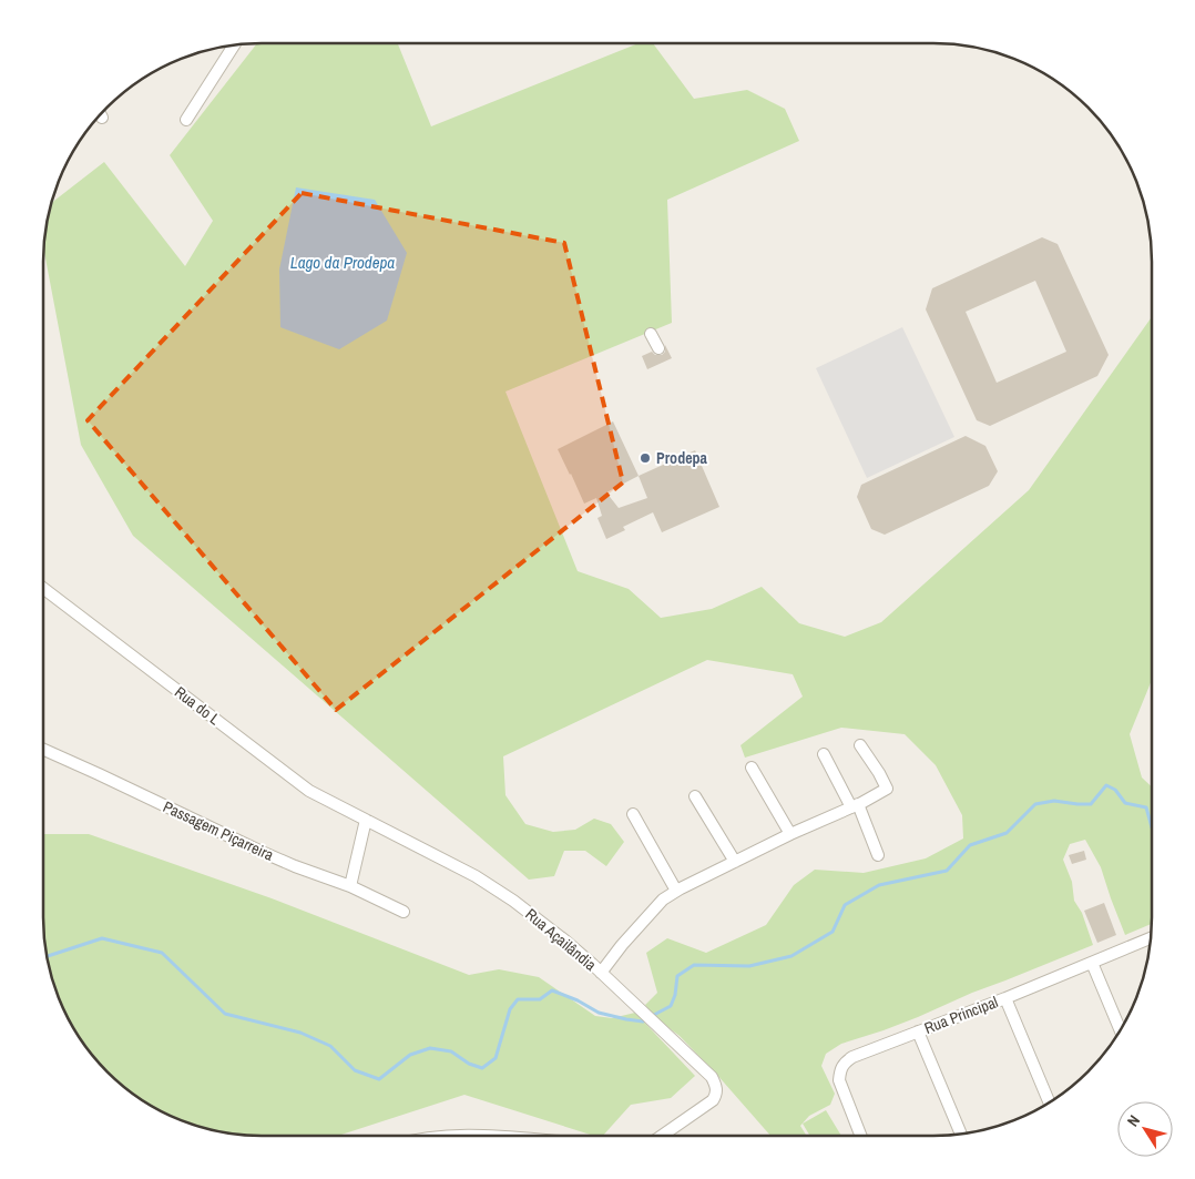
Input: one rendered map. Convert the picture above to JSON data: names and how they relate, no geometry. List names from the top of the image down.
{
  "streets": {
    "street": [
      "Rua do L",
      "Passagem Piçarreira",
      "Rua Açailândia",
      "Rua Principal"
    ]
  },
  "crossings": [
    ["Rua do L", "Rua Açailândia"]
  ],
  "water": ["Lago da Prodepa"],
  "places": ["Prodepa"],
  "north": "top left"
}
